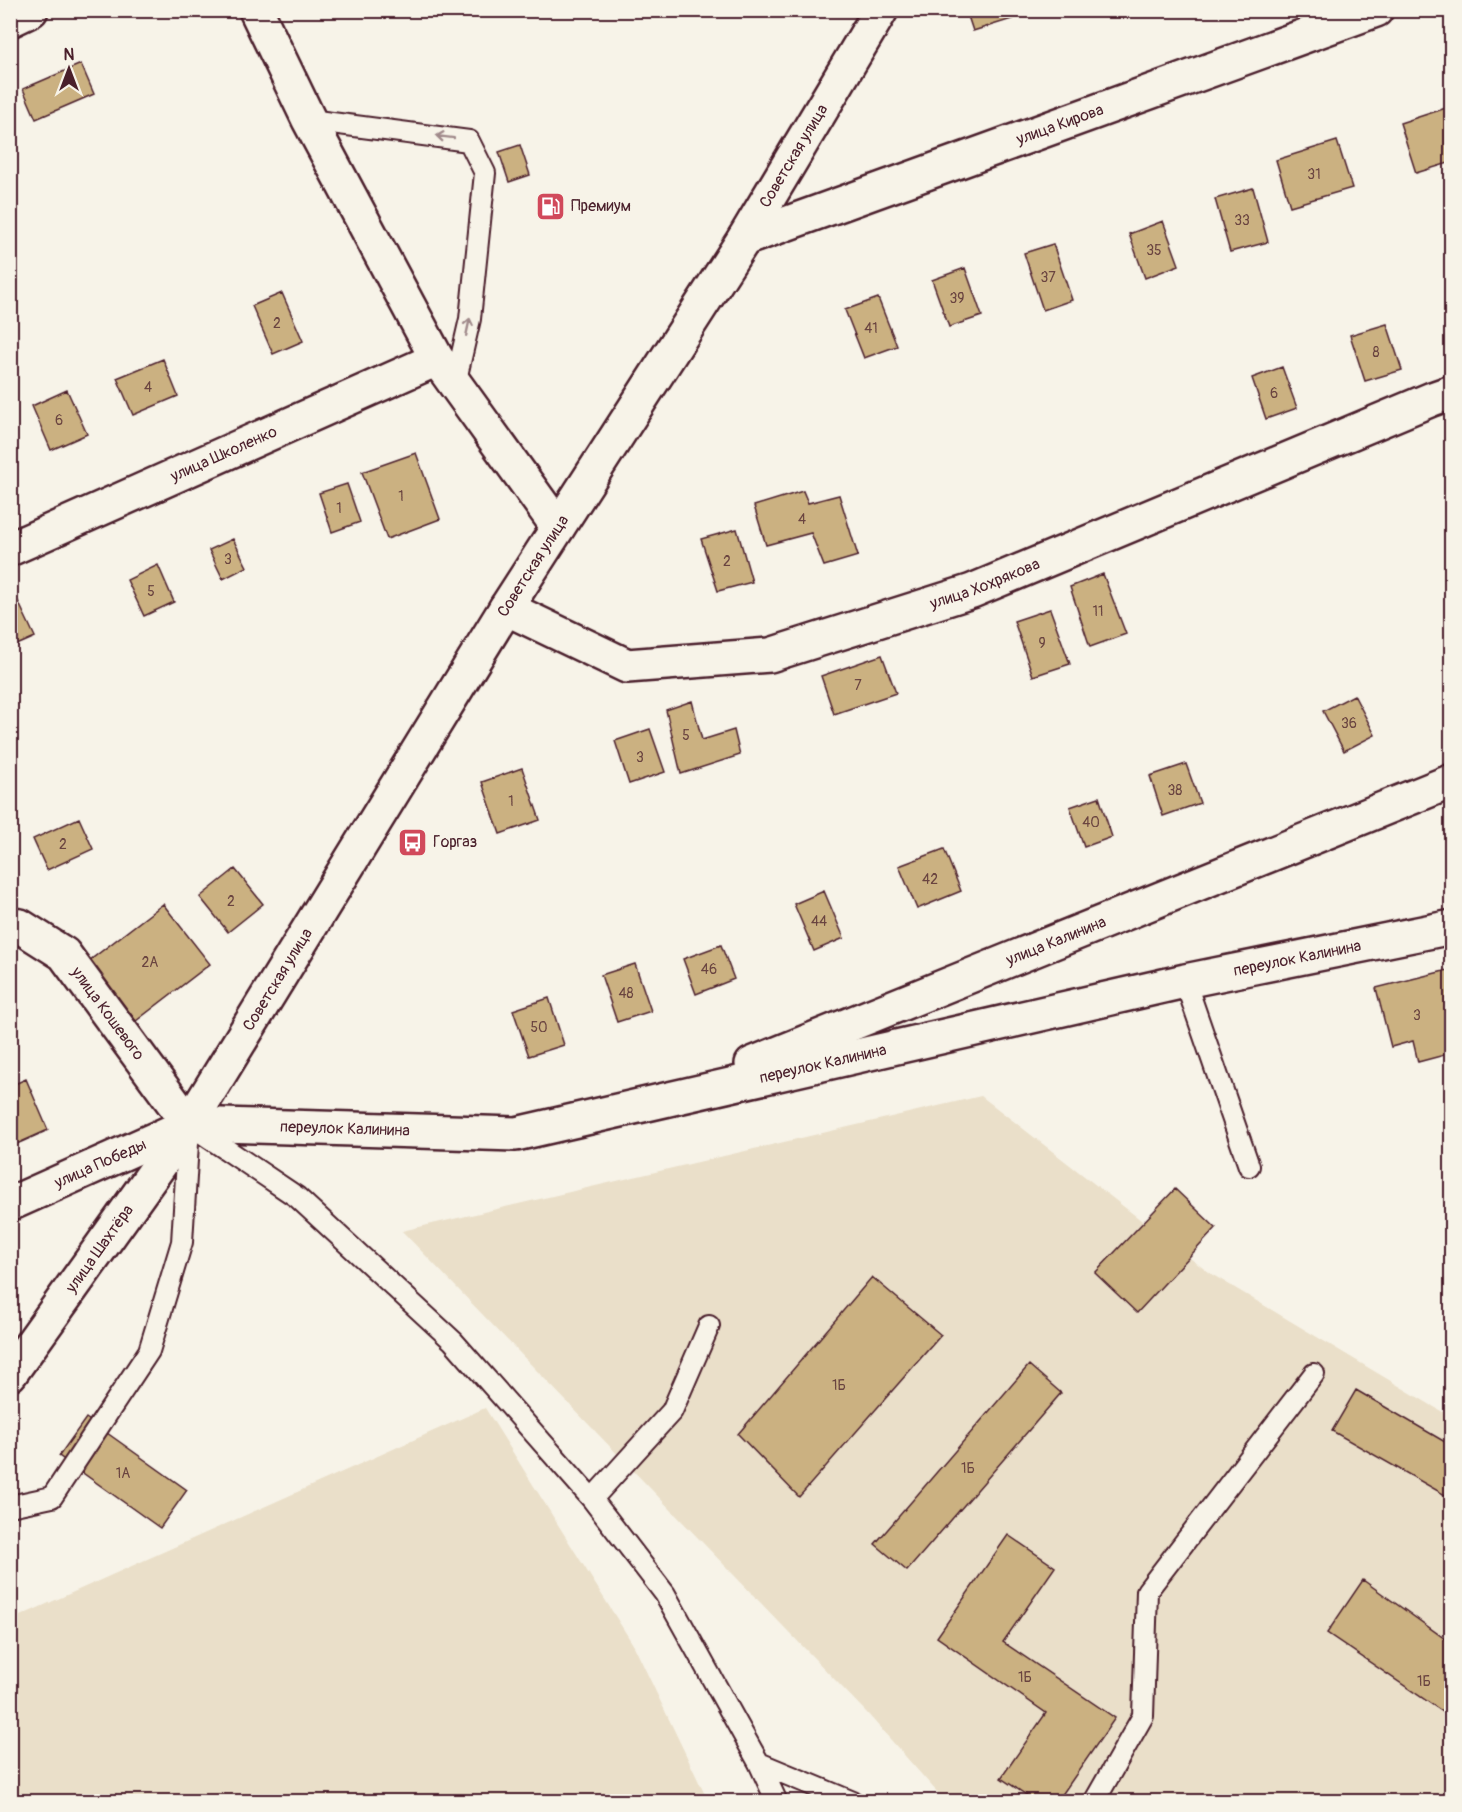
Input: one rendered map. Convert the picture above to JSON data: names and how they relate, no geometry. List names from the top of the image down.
{
  "streets": {
    "street": [
      "улица Кирова",
      "Советская улица",
      "улица Школенко",
      "улица Хохрякова",
      "улица Калинина",
      "переулок Калинина",
      "улица Кошевого",
      "улица Победы",
      "улица Шахтёра"
    ]
  },
  "crossings": [
    ["улица Кирова", "Советская улица"],
    ["Советская улица", "улица Хохрякова"],
    ["Советская улица", "переулок Калинина"],
    ["Советская улица", "улица Кошевого"],
    ["Советская улица", "улица Победы"],
    ["Советская улица", "улица Шахтёра"],
    ["улица Калинина", "переулок Калинина"],
    ["переулок Калинина", "улица Кошевого"],
    ["переулок Калинина", "улица Победы"],
    ["переулок Калинина", "улица Шахтёра"],
    ["улица Кошевого", "улица Победы"],
    ["улица Кошевого", "улица Шахтёра"],
    ["улица Победы", "улица Шахтёра"]
  ],
  "places": {
    "fuel station": ["Премиум"],
    "bus stop": ["Горгаз"]
  },
  "house_numbers": [
    "31",
    "33",
    "35",
    "37",
    "39",
    "2",
    "41",
    "8",
    "4",
    "6",
    "6",
    "1",
    "1",
    "4",
    "3",
    "2",
    "5",
    "11",
    "9",
    "7",
    "36",
    "5",
    "3",
    "38",
    "1",
    "40",
    "2",
    "42",
    "2",
    "44",
    "2А",
    "46",
    "48",
    "3",
    "50",
    "1Б",
    "1Б",
    "1А",
    "1Б",
    "1Б"
  ],
  "north": "top"
}
